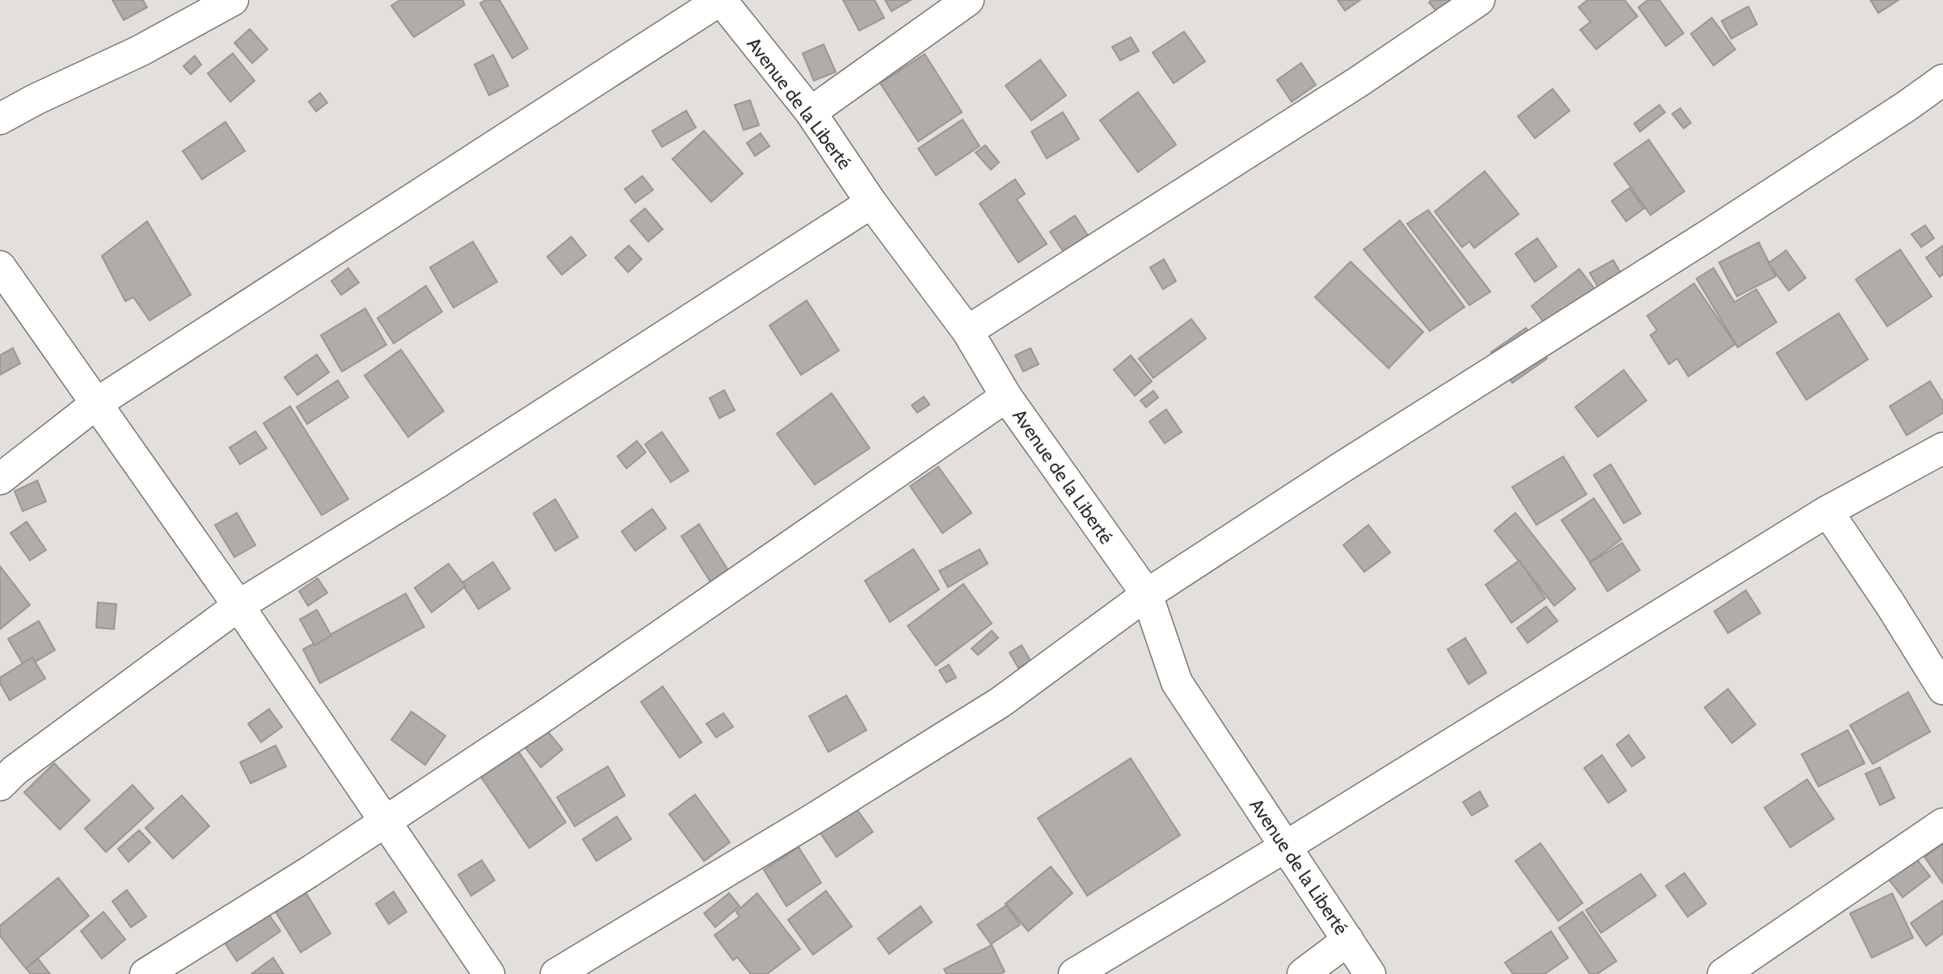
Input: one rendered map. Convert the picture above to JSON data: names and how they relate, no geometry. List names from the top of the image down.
{
  "streets": {
    "street": ["Avenue de la Liberté"]
  }
}
